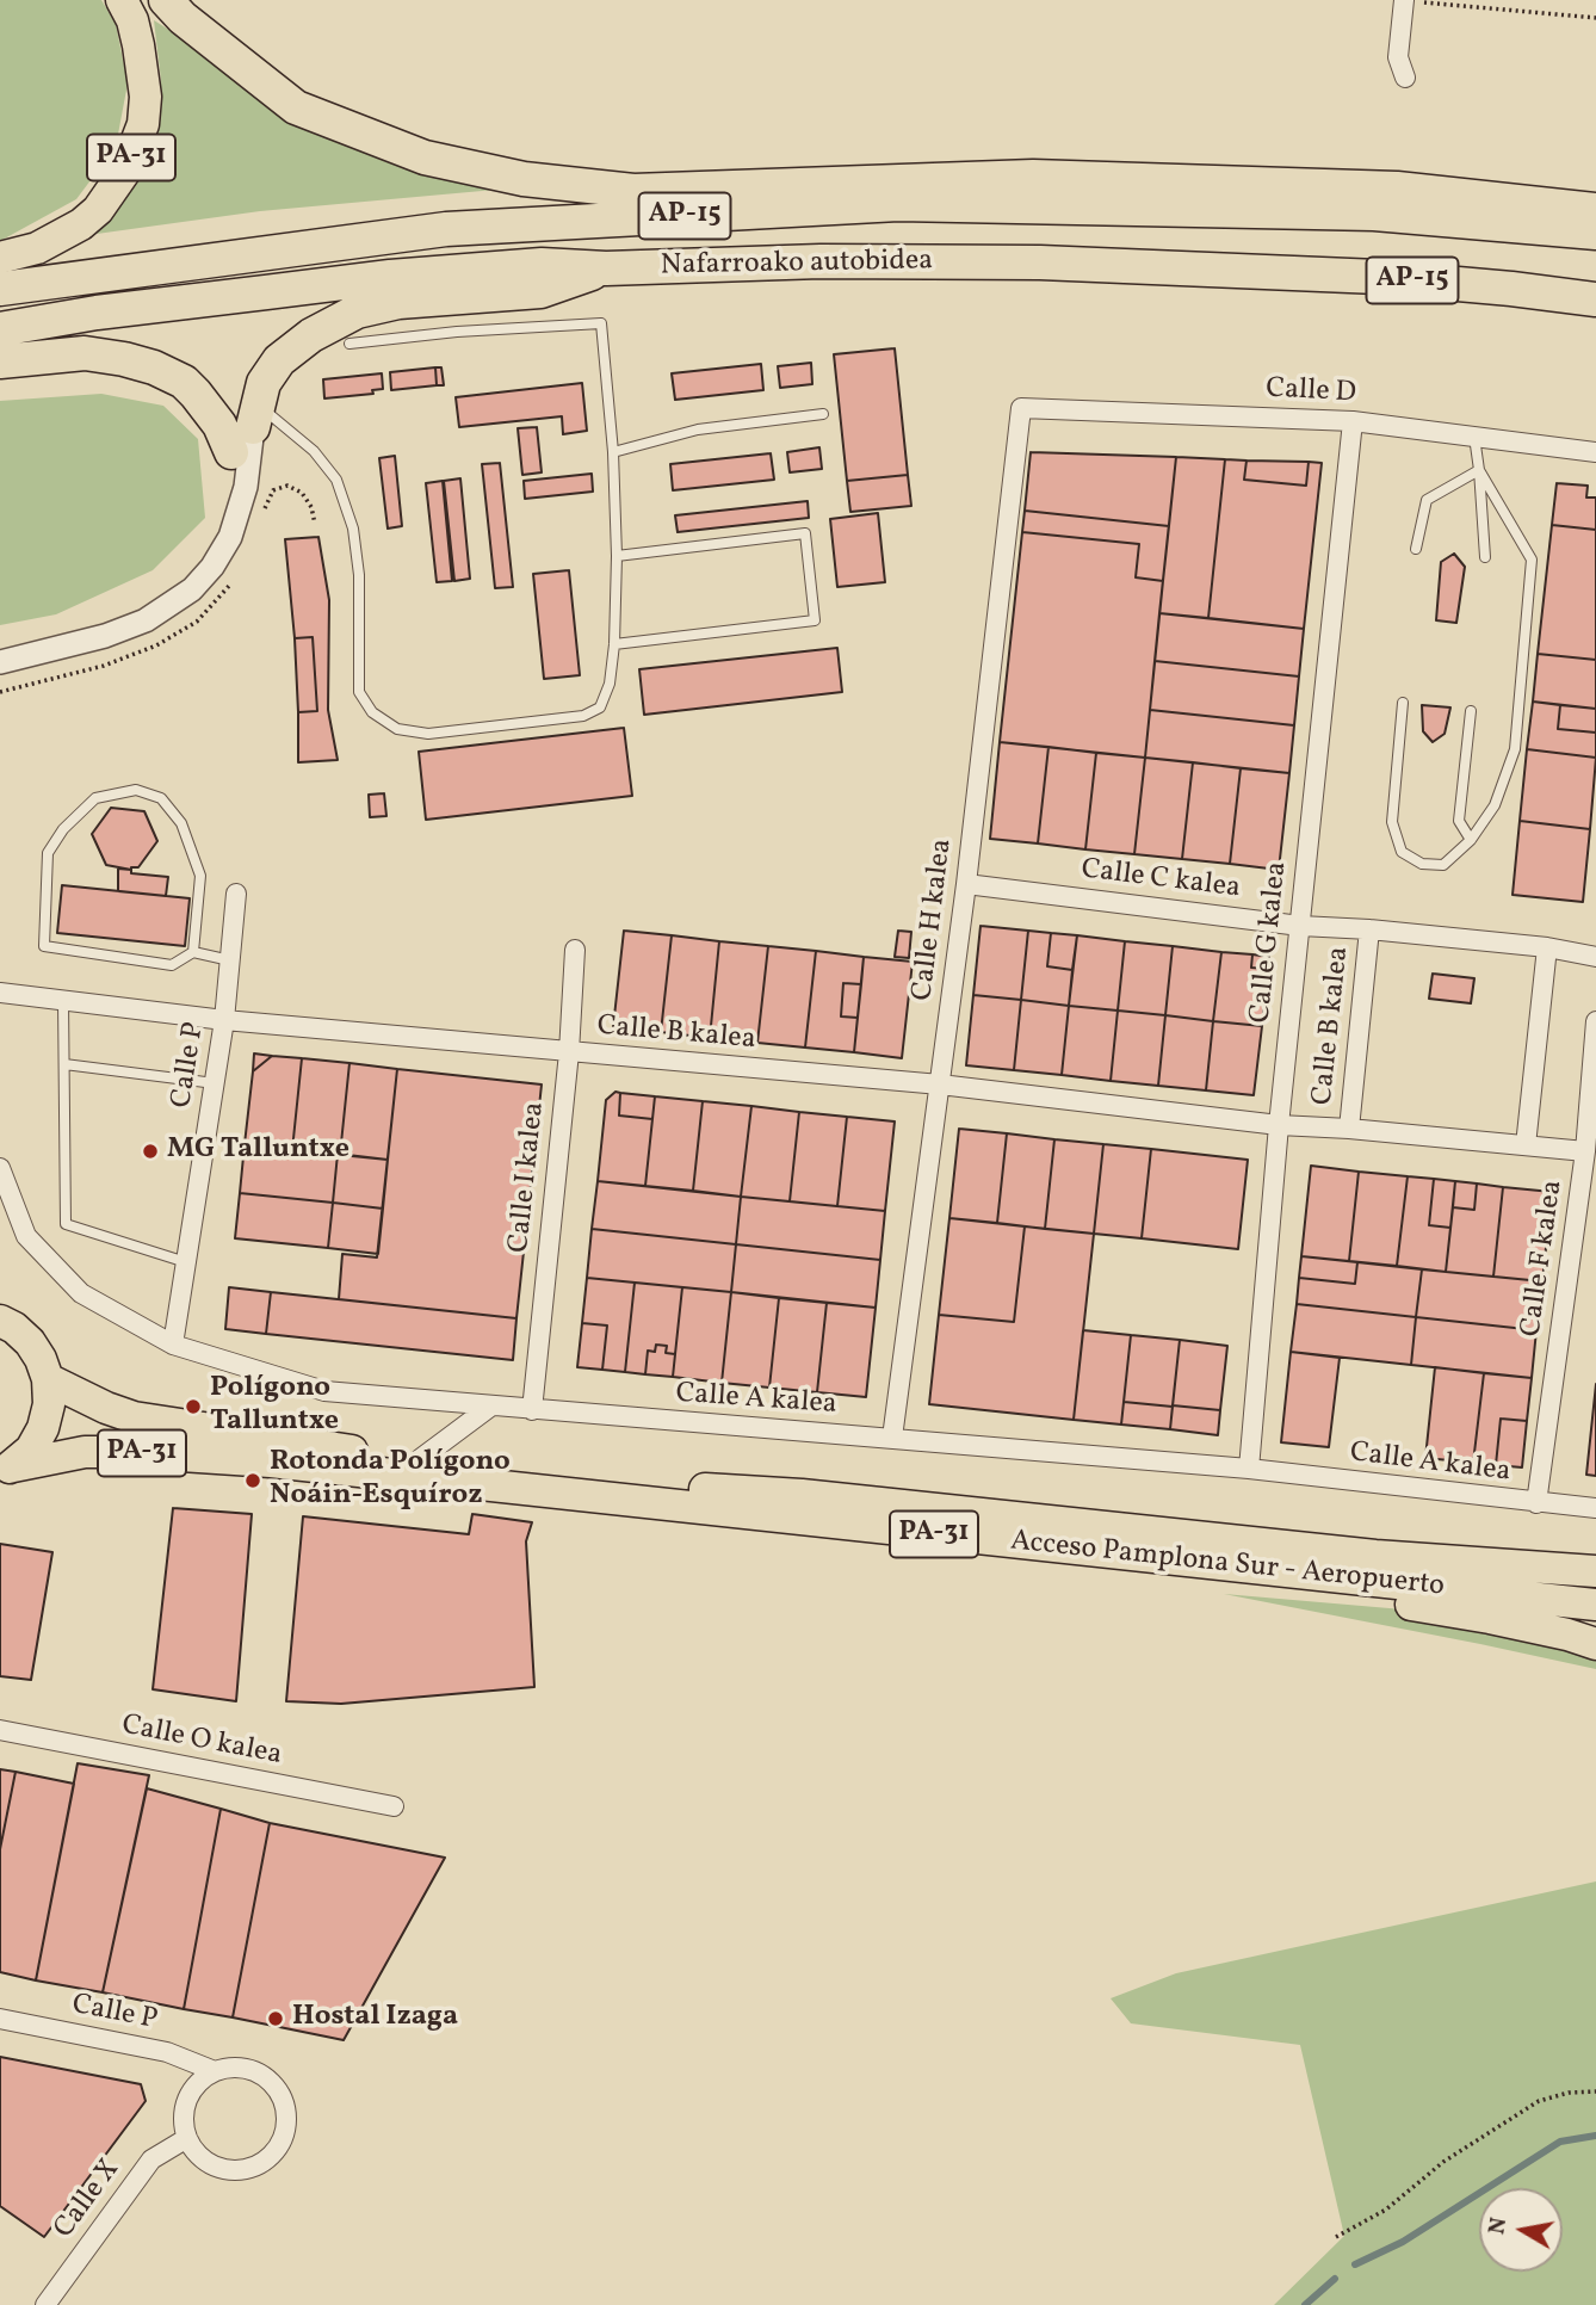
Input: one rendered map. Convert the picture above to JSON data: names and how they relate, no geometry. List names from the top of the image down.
{
  "streets": {
    "highway": [
      "PA-31",
      "AP-15",
      "Nafarroako autobidea",
      "Acceso Pamplona Sur - Aeropuerto"
    ],
    "street": [
      "Calle D",
      "Calle C kalea",
      "Calle H kalea",
      "Calle G kalea",
      "Calle B kalea",
      "Calle P",
      "Calle I kalea",
      "Calle F kalea",
      "Calle A kalea",
      "Calle O kalea",
      "Calle X"
    ]
  },
  "crossings": [
    ["PA-31", "Acceso Pamplona Sur - Aeropuerto"],
    ["Calle D", "Calle H kalea"],
    ["Calle D", "Calle G kalea"],
    ["Calle C kalea", "Calle H kalea"],
    ["Calle C kalea", "Calle G kalea"],
    ["Calle C kalea", "Calle B kalea"],
    ["Calle H kalea", "Calle B kalea"],
    ["Calle H kalea", "Calle A kalea"],
    ["Calle G kalea", "Calle B kalea"],
    ["Calle G kalea", "Calle A kalea"],
    ["Calle B kalea", "Calle P"],
    ["Calle B kalea", "Calle I kalea"],
    ["Calle B kalea", "Calle F kalea"],
    ["Calle P", "Calle A kalea"],
    ["Calle P", "Calle X"],
    ["Calle I kalea", "Calle A kalea"],
    ["Calle F kalea", "Calle A kalea"]
  ],
  "places": [
    "MG Talluntxe",
    "Polígono Talluntxe",
    "Rotonda Polígono Noáin-Esquíroz",
    "Hostal Izaga"
  ],
  "north": "left"
}
